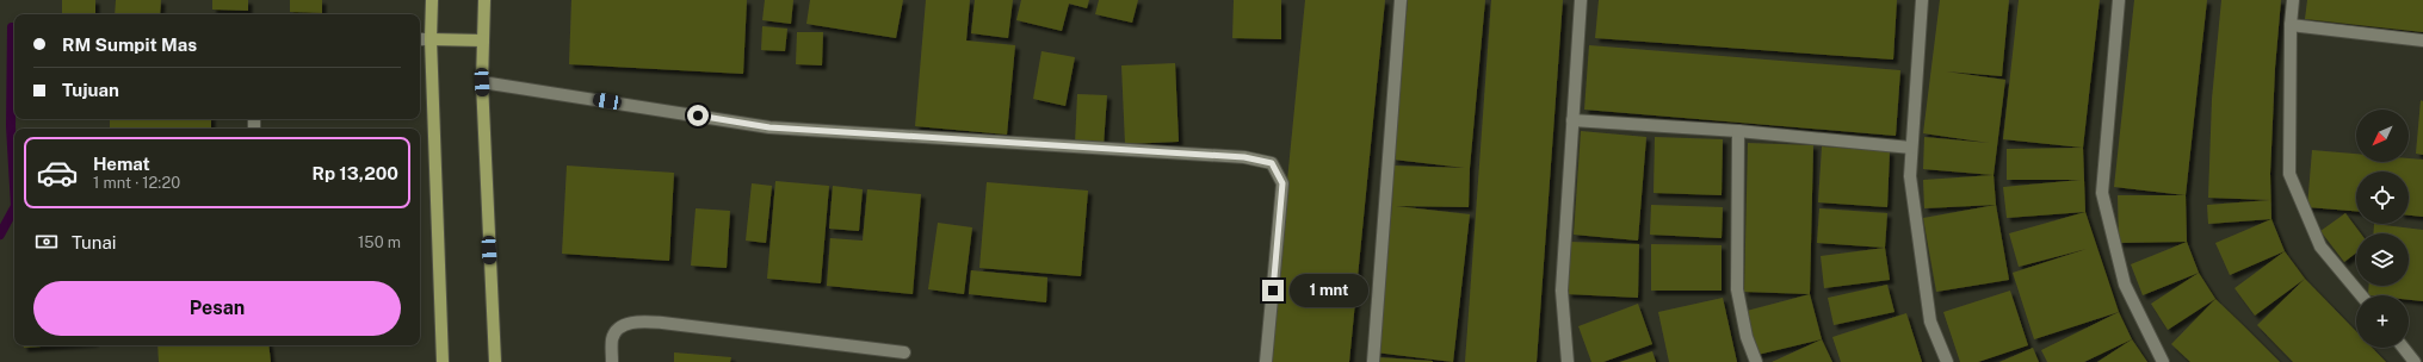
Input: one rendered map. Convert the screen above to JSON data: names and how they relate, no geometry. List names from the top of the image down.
{
  "north": "bottom left",
  "page": {
    "banner": ["RM Sumpit Mas", "Tujuan"],
    "map_buttons": "+",
    "list": [
      {
        "name": "Hemat",
        "note": "1 mnt · 12:20",
        "value": "Rp 13,200"
      }
    ],
    "pay": ["Tunai", "150 m"],
    "buttons": "Pesan",
    "bubble": "1 mnt"
  }
}
